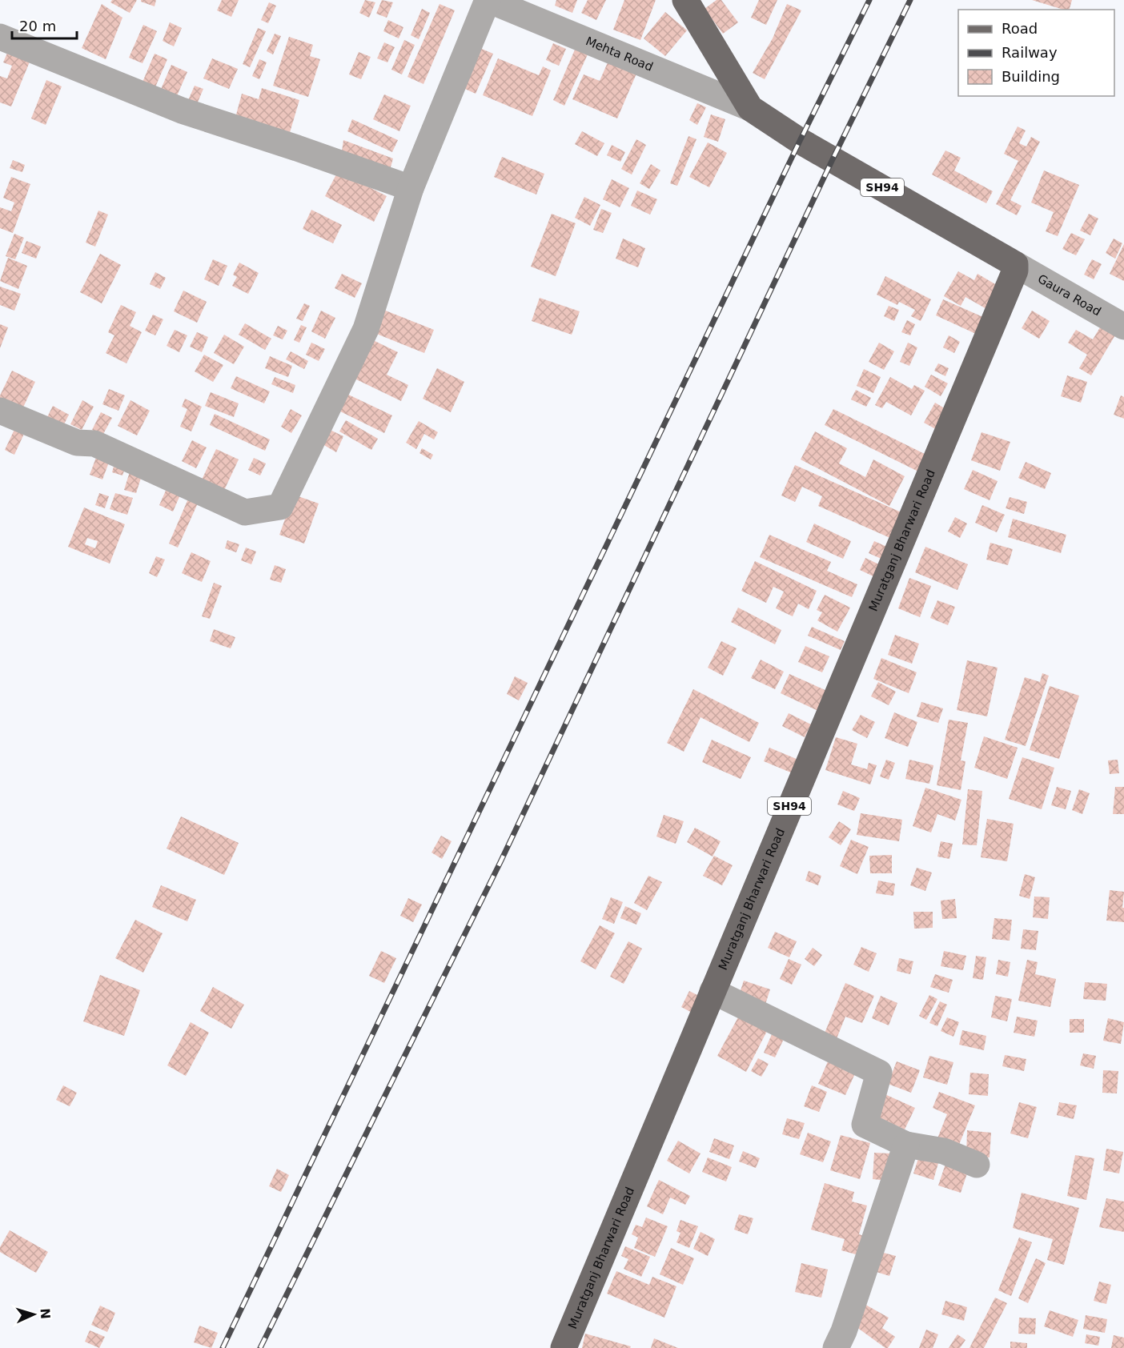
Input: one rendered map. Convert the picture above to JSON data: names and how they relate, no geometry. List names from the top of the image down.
{
  "streets": {
    "main road": ["SH94", "Muratganj Bharwari Road"],
    "street": ["Mehta Road", "Gaura Road"]
  },
  "crossings": [
    ["Mehta Road", "SH94"],
    ["SH94", "Gaura Road"],
    ["SH94", "Muratganj Bharwari Road"],
    ["Gaura Road", "Muratganj Bharwari Road"]
  ],
  "legend": ["Road", "Railway", "Building"],
  "scale_bar": "20 m",
  "north": "right"
}
